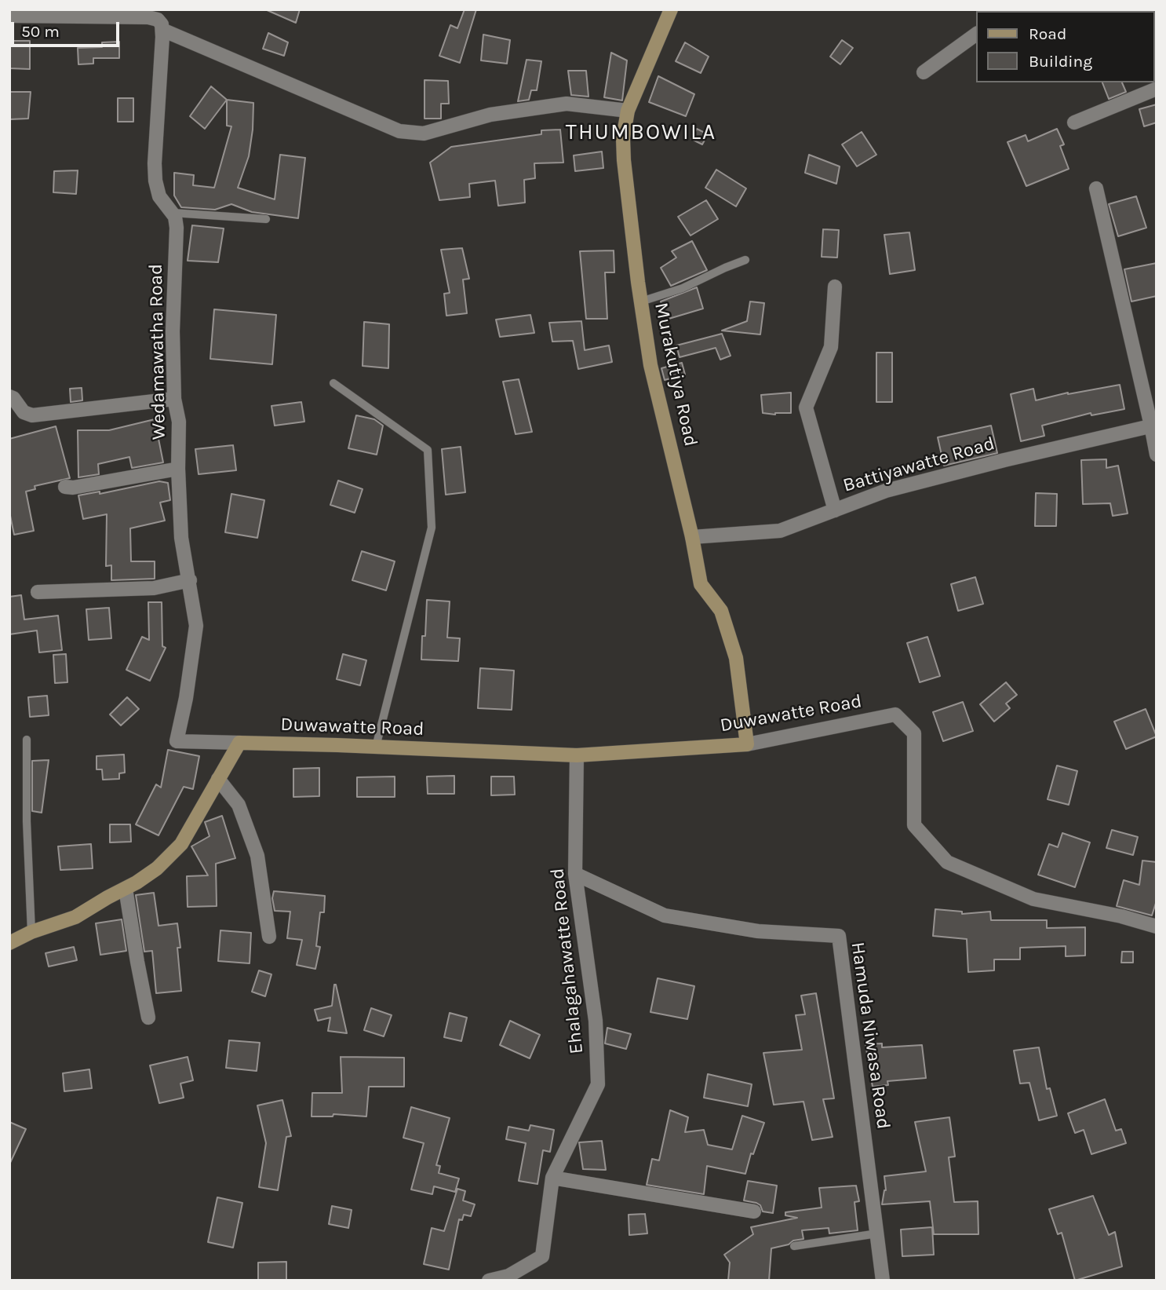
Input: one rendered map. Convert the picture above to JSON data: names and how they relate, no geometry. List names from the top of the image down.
{
  "streets": {
    "street": [
      "Wedamawatha Road",
      "Murakutiya Road",
      "Battiyawatte Road",
      "Duwawatte Road",
      "Ehalagahawatte Road",
      "Hamuda Niwasa Road"
    ]
  },
  "crossings": [
    ["Wedamawatha Road", "Duwawatte Road"],
    ["Murakutiya Road", "Battiyawatte Road"],
    ["Murakutiya Road", "Duwawatte Road"],
    ["Duwawatte Road", "Ehalagahawatte Road"],
    ["Ehalagahawatte Road", "Hamuda Niwasa Road"]
  ],
  "districts": ["THUMBOWILA"],
  "legend": ["Road", "Building"],
  "scale_bar": "50 m"
}
